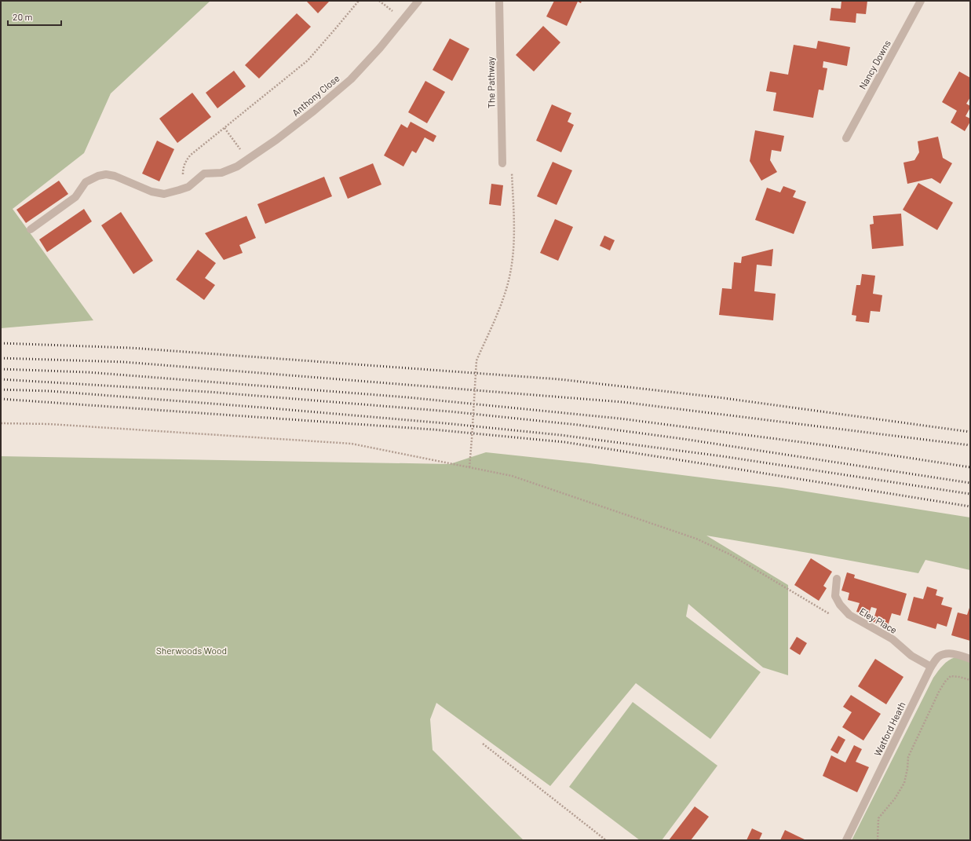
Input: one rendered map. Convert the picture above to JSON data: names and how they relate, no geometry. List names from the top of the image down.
{
  "streets": {
    "street": [
      "Nancy Downs",
      "The Pathway",
      "Anthony Close",
      "Eley Place",
      "Watford Heath"
    ]
  },
  "crossings": [
    ["Eley Place", "Watford Heath"]
  ],
  "parks": ["Sherwoods Wood"],
  "scale_bar": "20 m"
}
